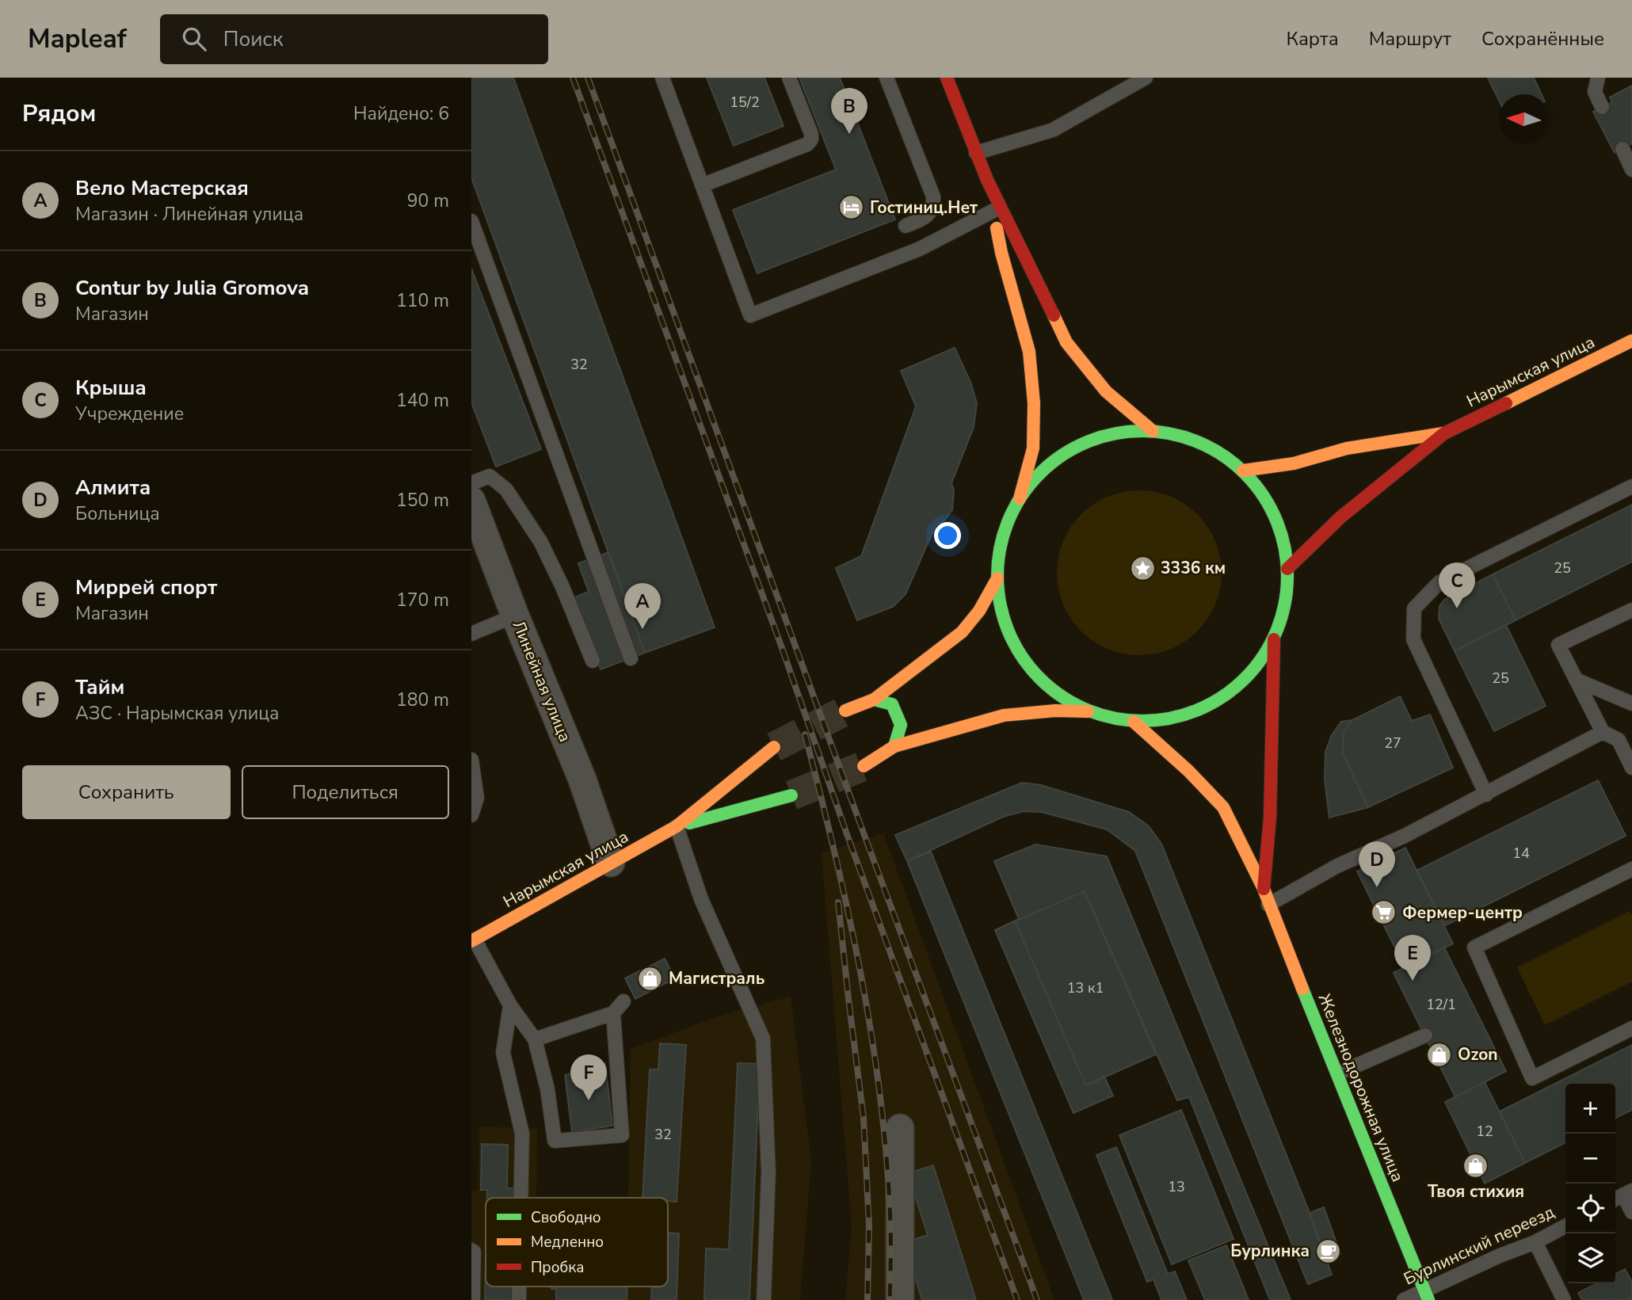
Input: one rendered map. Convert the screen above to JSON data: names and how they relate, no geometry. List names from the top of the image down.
{
  "streets": {
    "main road": ["Нарымская улица", "Железнодорожная улица"],
    "street": ["Линейная улица"],
    "lane": ["Бурлинский переезд"]
  },
  "crossings": [
    ["Нарымская улица", "Линейная улица"],
    ["Железнодорожная улица", "Бурлинский переезд"]
  ],
  "places": {
    "hotel": ["Гостиниц.Нет"],
    "place": ["3336 км"],
    "supermarket": ["Фермер-центр"],
    "shop": ["Магистраль", "Ozon", "Твоя стихия"],
    "cafe": ["Бурлинка"]
  },
  "house_numbers": [
    "15/2",
    "32",
    "25",
    "25",
    "27",
    "14",
    "13 к1",
    "12/1",
    "12",
    "32",
    "13"
  ],
  "legend": ["Свободно", "Медленно", "Пробка"],
  "north": "left",
  "page": {
    "header": "Mapleaf",
    "search": "Поиск",
    "nav": ["Карта", "Маршрут", "Сохранённые"],
    "heading": ["Рядом", "Найдено: 6"],
    "pins": [
      "B",
      "C",
      "A",
      "D",
      "E",
      "F"
    ],
    "list": [
      {
        "mark": "A",
        "name": "Вело Мастерская",
        "note": "Магазин · Линейная улица",
        "value": "90 m"
      },
      {
        "mark": "B",
        "name": "Contur by Julia Gromova",
        "note": "Магазин",
        "value": "110 m"
      },
      {
        "mark": "C",
        "name": "Крыша",
        "note": "Учреждение",
        "value": "140 m"
      },
      {
        "mark": "D",
        "name": "Алмита",
        "note": "Больница",
        "value": "150 m"
      },
      {
        "mark": "E",
        "name": "Миррей спорт",
        "note": "Магазин",
        "value": "170 m"
      },
      {
        "mark": "F",
        "name": "Тайм",
        "note": "АЗС · Нарымская улица",
        "value": "180 m"
      }
    ],
    "buttons": ["Сохранить", "Поделиться"],
    "map_buttons": ["+", "−"]
  }
}
